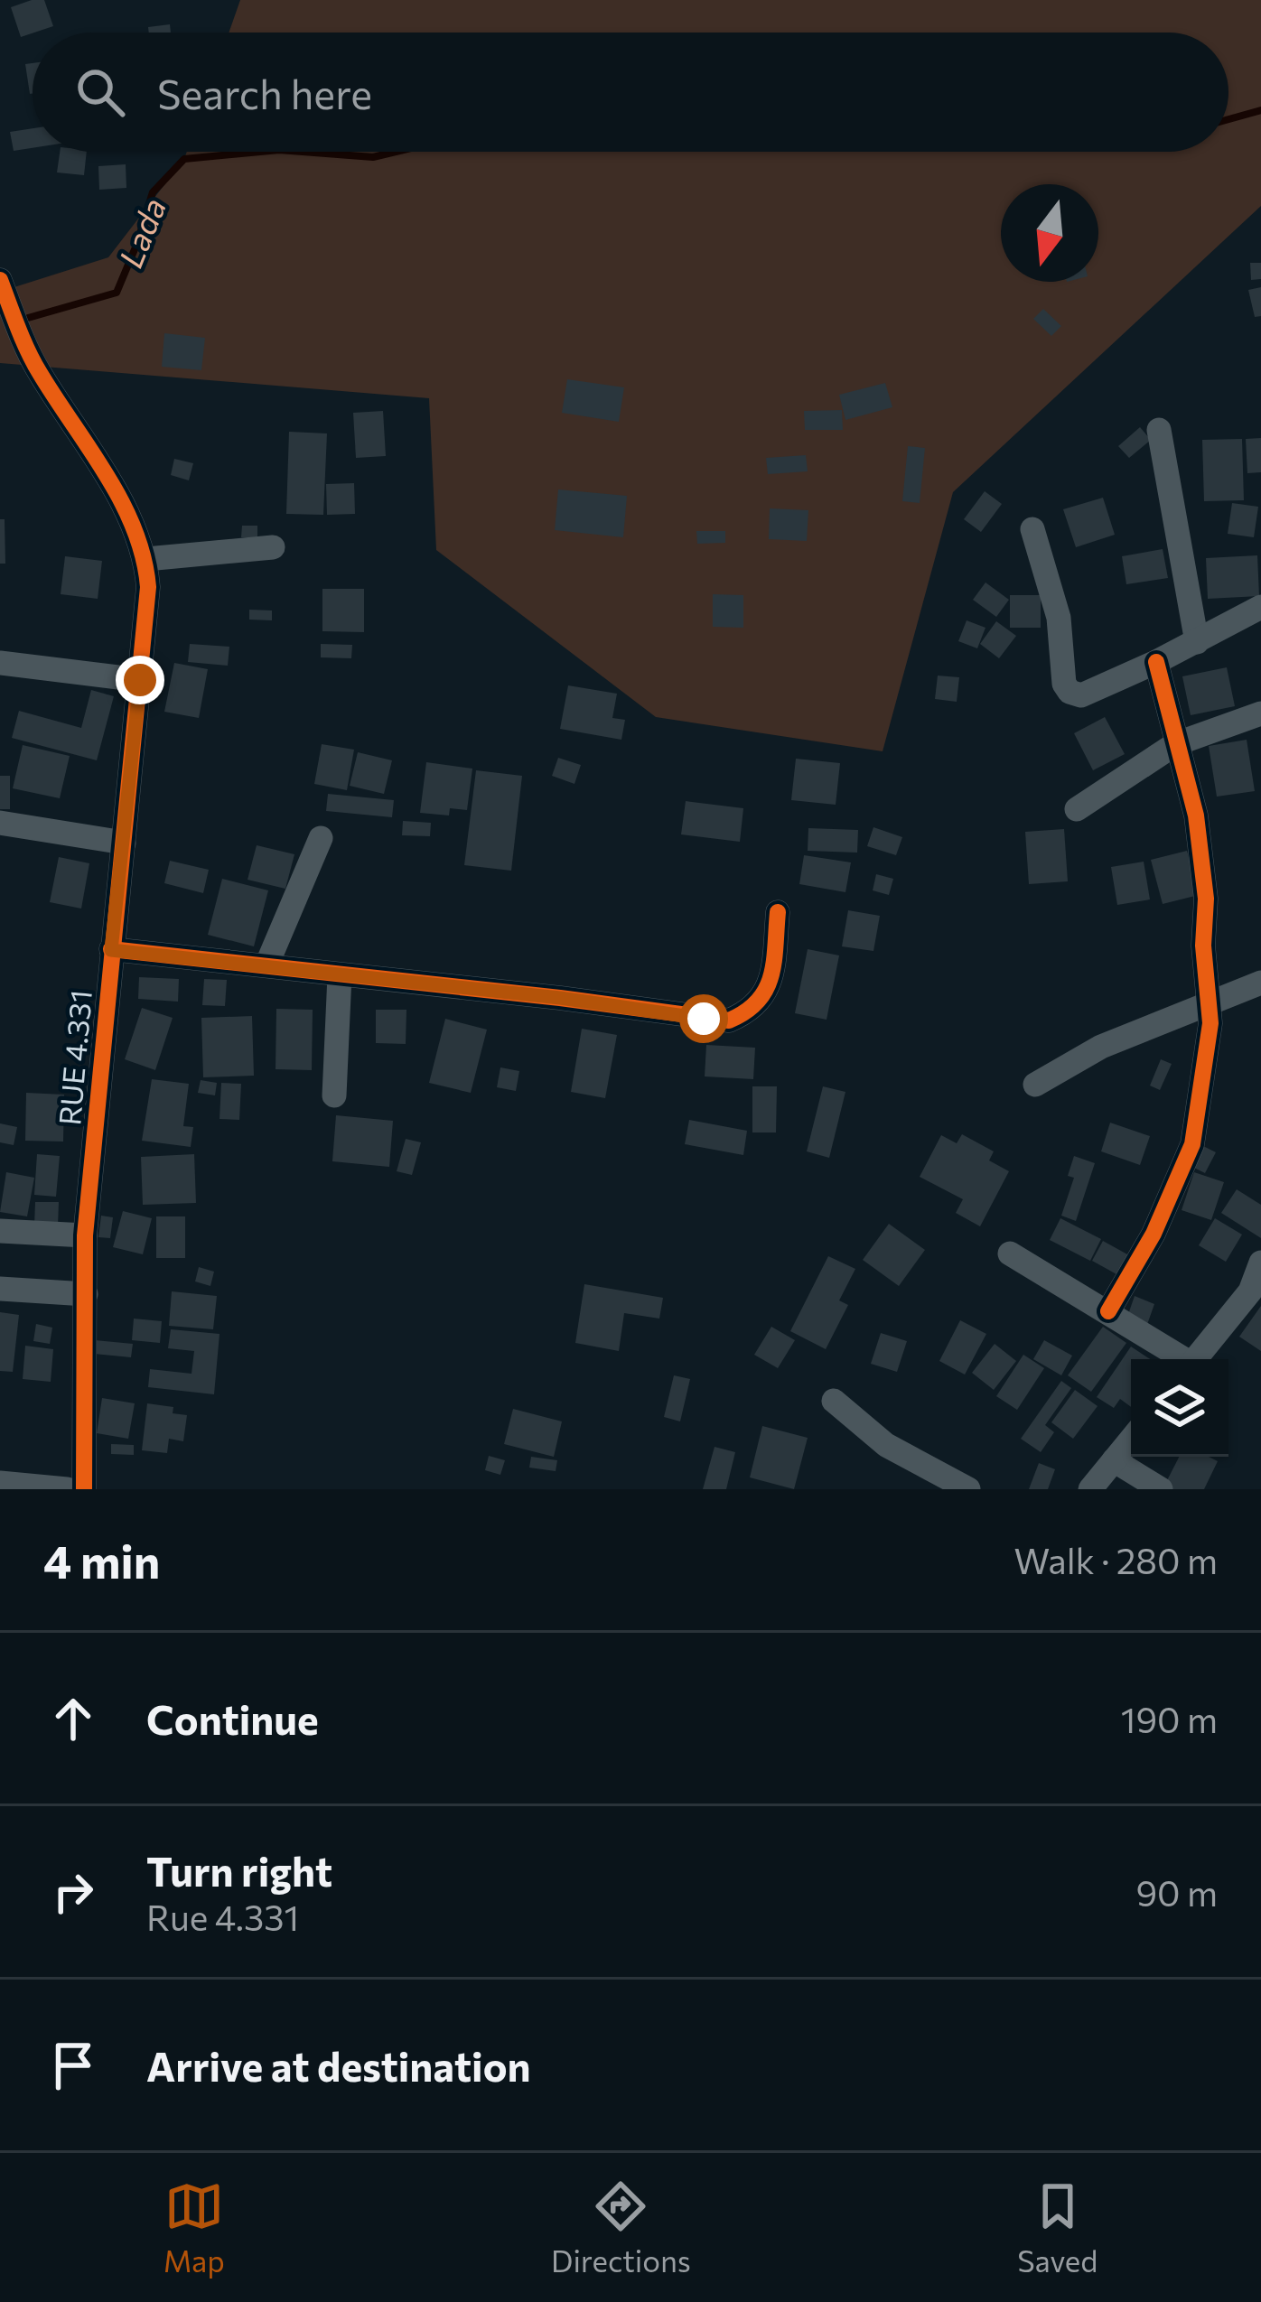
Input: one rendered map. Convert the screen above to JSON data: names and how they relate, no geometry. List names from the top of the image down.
{
  "streets": {
    "street": ["RUE 4.331"]
  },
  "water": ["Lada"],
  "north": "bottom",
  "page": {
    "search": "Search here",
    "heading": ["4 min", "Walk · 280 m"],
    "list": [
      ["Continue", "190 m"],
      ["Turn right", "Rue 4.331", "90 m"],
      "Arrive at destination"
    ],
    "nav": ["Map", "Directions", "Saved"]
  }
}
